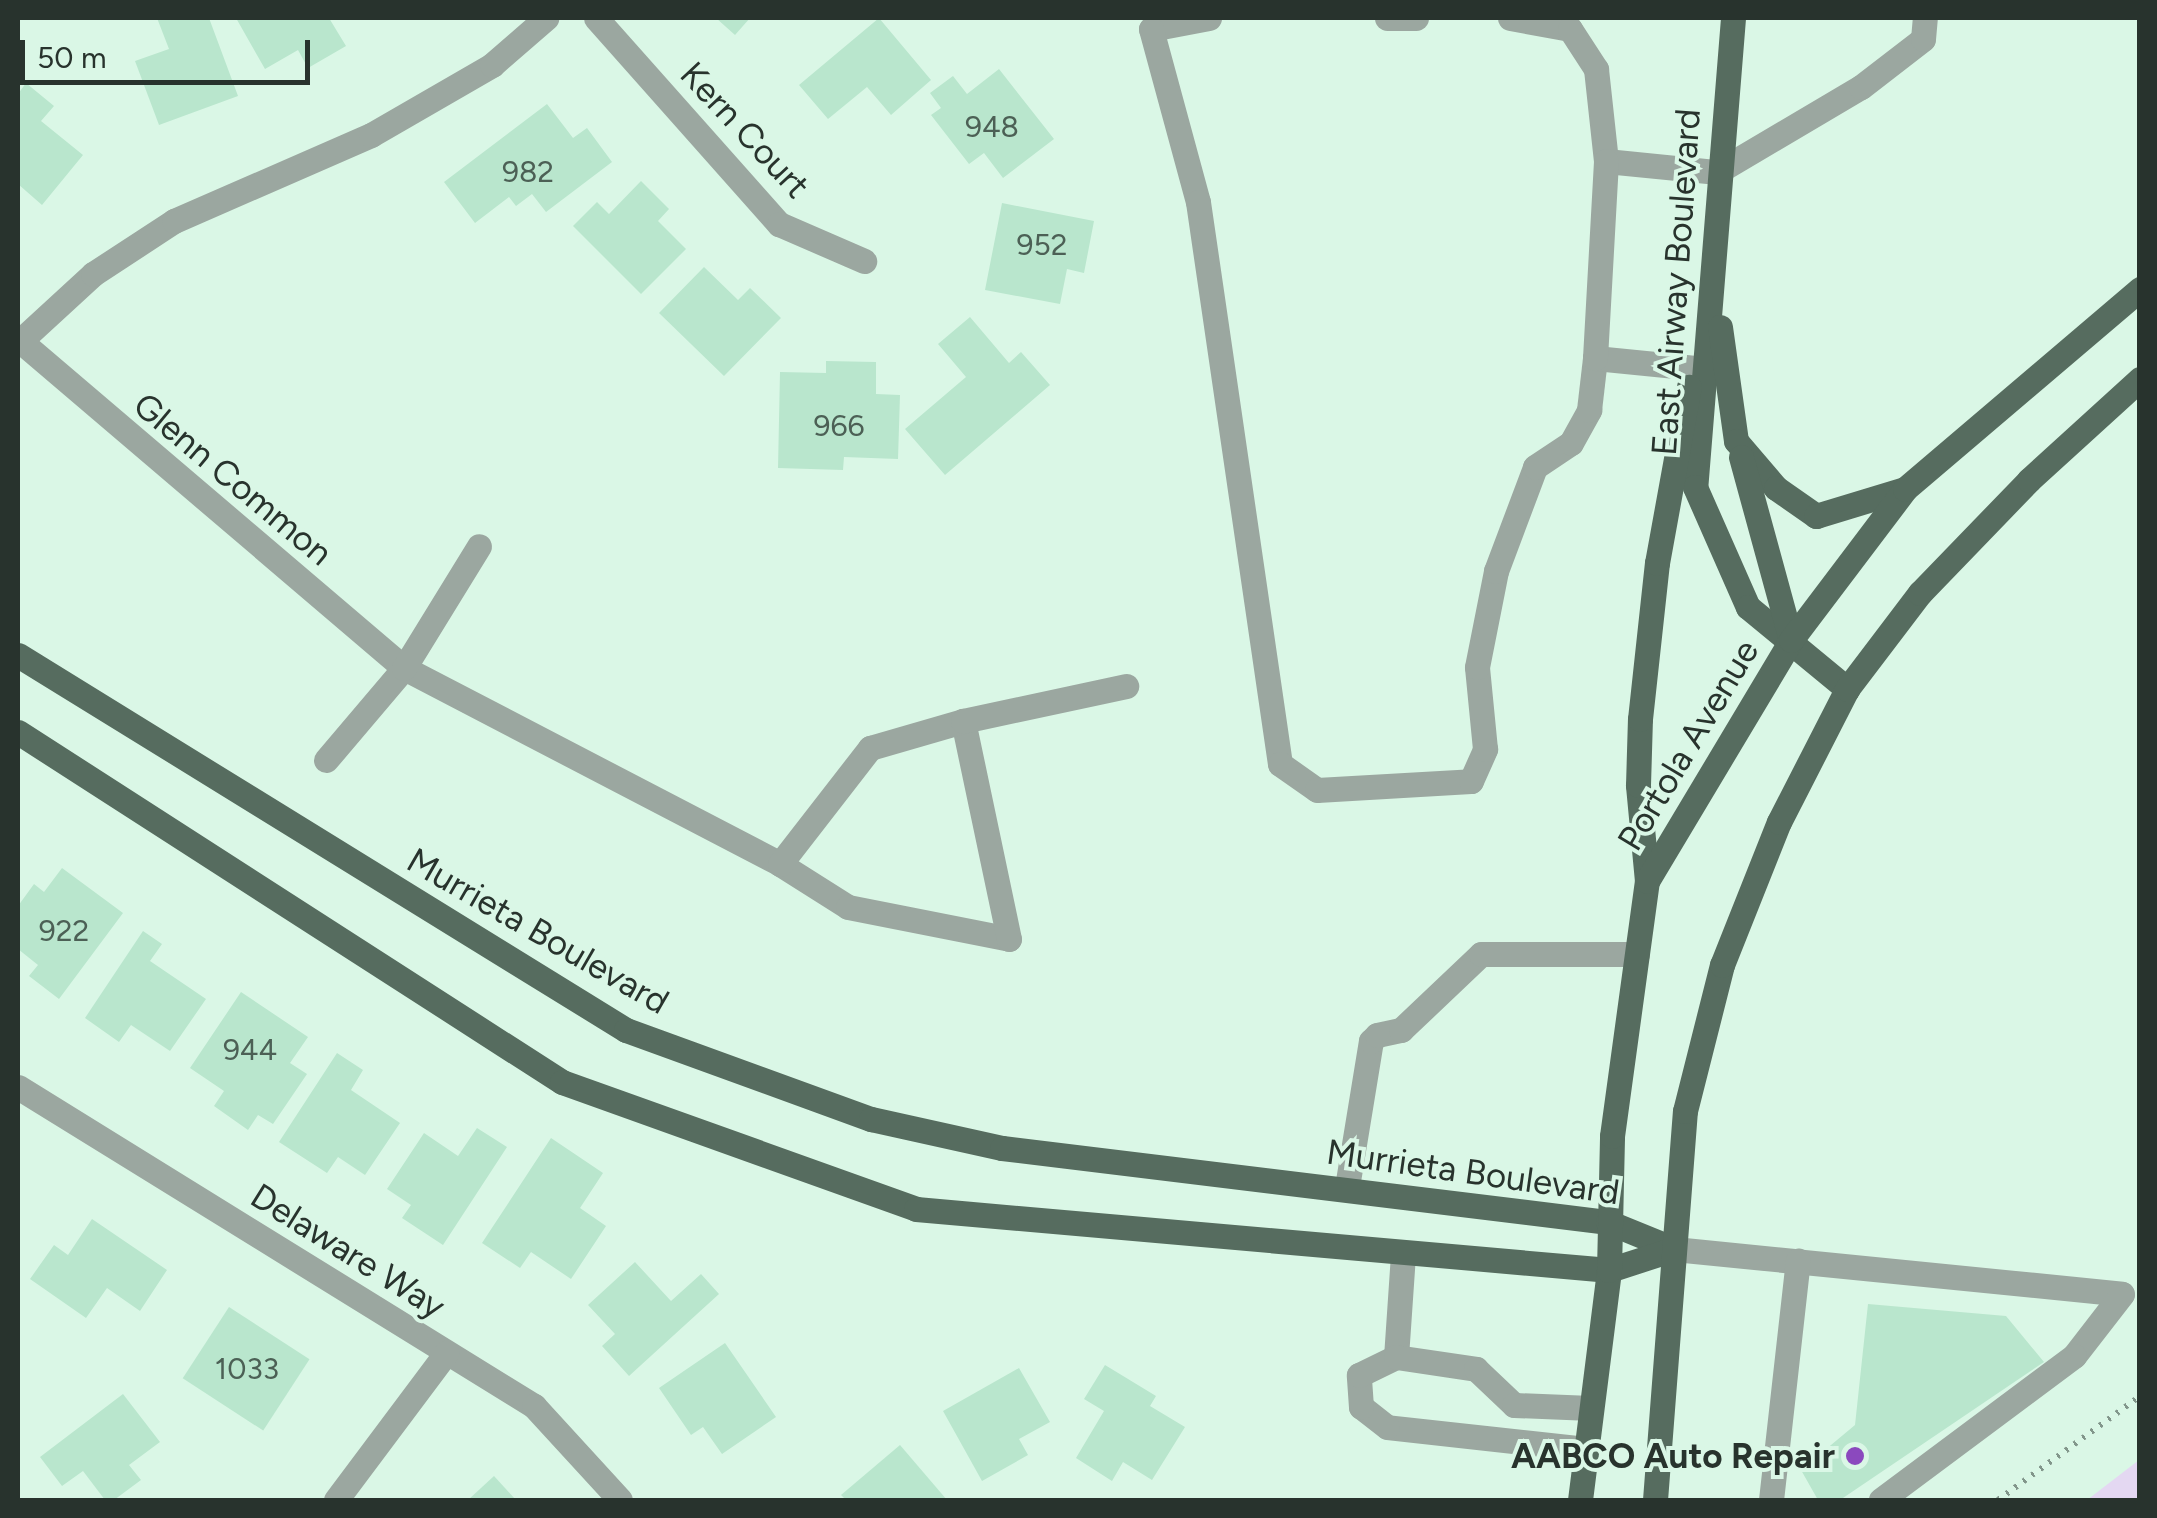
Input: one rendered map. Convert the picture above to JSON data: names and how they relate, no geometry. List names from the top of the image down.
{
  "streets": {
    "main road": ["East Airway Boulevard", "Portola Avenue", "Murrieta Boulevard"],
    "street": ["Kern Court", "Glenn Common", "Delaware Way"]
  },
  "crossings": [
    ["East Airway Boulevard", "Portola Avenue"],
    ["Portola Avenue", "Murrieta Boulevard"]
  ],
  "places": ["AABCO Auto Repair"],
  "house_numbers": [
    "948",
    "982",
    "952",
    "966",
    "922",
    "944",
    "1033"
  ],
  "scale_bar": "50 m"
}
